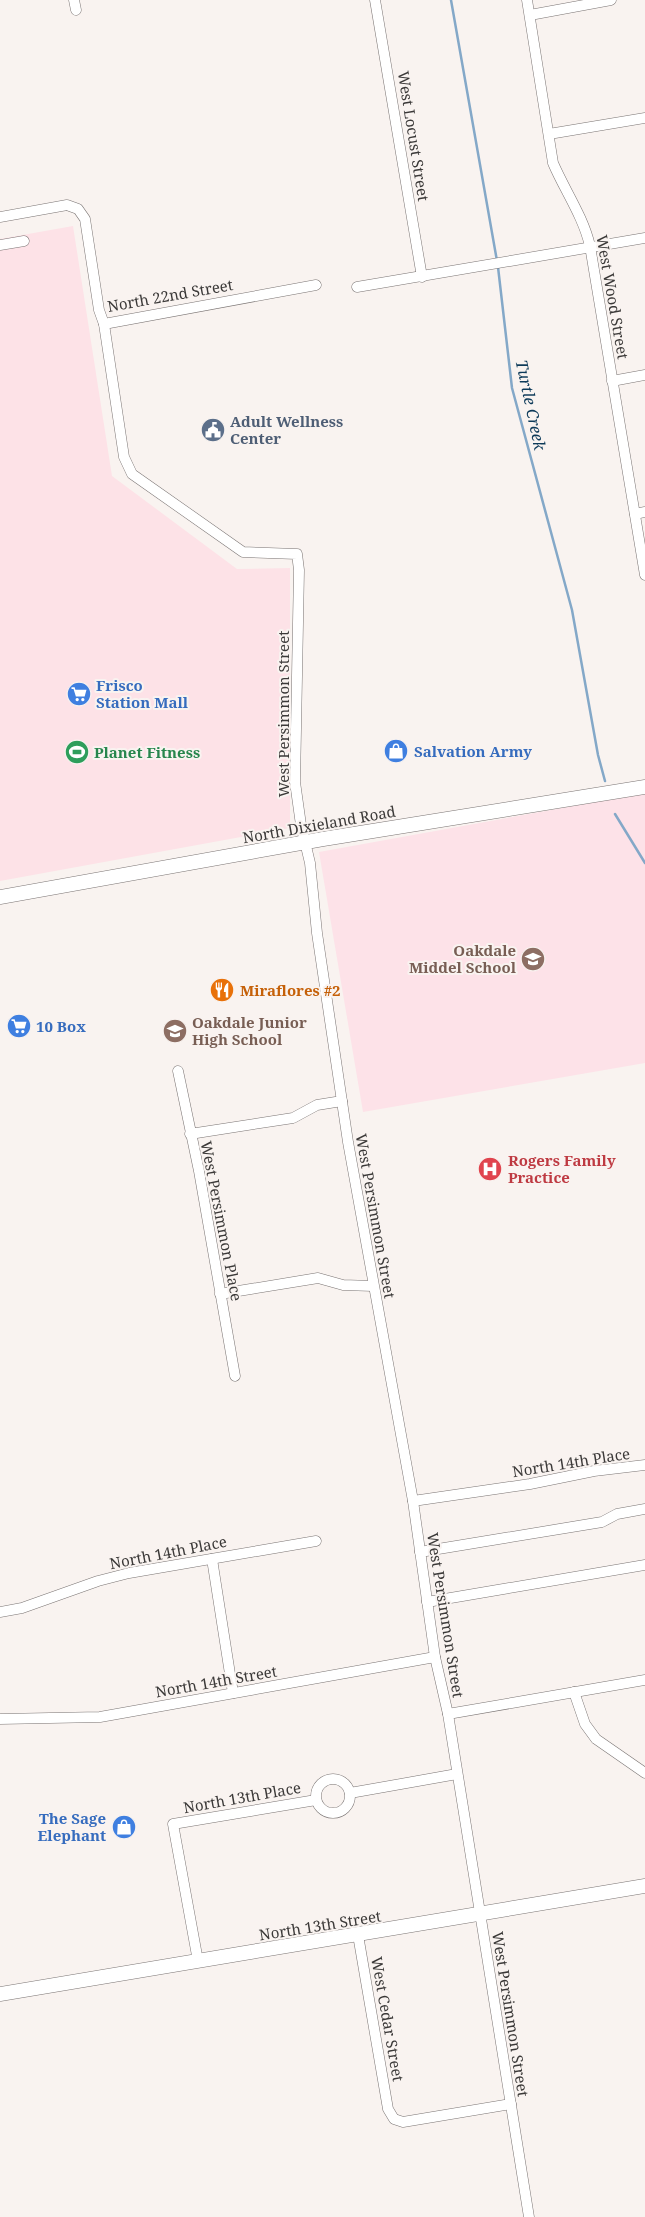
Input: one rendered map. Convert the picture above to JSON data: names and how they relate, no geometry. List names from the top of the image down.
{
  "streets": {
    "main road": ["North Dixieland Road", "North 13th Street"],
    "street": [
      "West Locust Street",
      "North 22nd Street",
      "West Wood Street",
      "West Persimmon Street",
      "West Persimmon Place",
      "North 14th Place",
      "North 14th Street",
      "North 13th Place",
      "West Cedar Street"
    ]
  },
  "crossings": [
    ["North 22nd Street", "West Persimmon Street"],
    ["West Persimmon Street", "North Dixieland Road"],
    ["West Persimmon Street", "North 14th Place"],
    ["West Persimmon Street", "North 14th Street"],
    ["West Persimmon Street", "North 13th Street"],
    ["West Persimmon Street", "West Cedar Street"],
    ["North 13th Place", "North 13th Street"],
    ["North 13th Street", "West Cedar Street"]
  ],
  "water": ["Turtle Creek"],
  "places": {
    "public building": ["Adult Wellness Center"],
    "supermarket": ["Frisco Station Mall", "10 Box"],
    "shop": ["Salvation Army", "The Sage Elephant"],
    "sports": ["Planet Fitness"],
    "school or university": ["Oakdale Middel School", "Oakdale Junior High School"],
    "restaurant": ["Miraflores #2"],
    "hospital": ["Rogers Family Practice"]
  }
}
